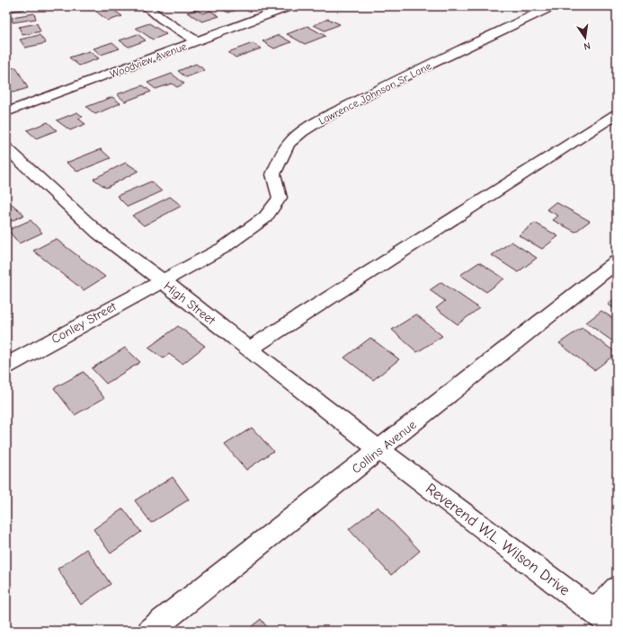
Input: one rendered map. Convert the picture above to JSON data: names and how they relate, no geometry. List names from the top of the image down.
{
  "streets": {
    "street": [
      "Woodview Avenue",
      "Lawrence Johnson Sr Lane",
      "High Street",
      "Conley Street",
      "Collins Avenue",
      "Reverend W.L. Wilson Drive"
    ]
  },
  "crossings": [
    ["Lawrence Johnson Sr Lane", "High Street"],
    ["Lawrence Johnson Sr Lane", "Conley Street"],
    ["High Street", "Conley Street"],
    ["High Street", "Collins Avenue"],
    ["High Street", "Reverend W.L. Wilson Drive"],
    ["Collins Avenue", "Reverend W.L. Wilson Drive"]
  ],
  "north": "bottom"
}
